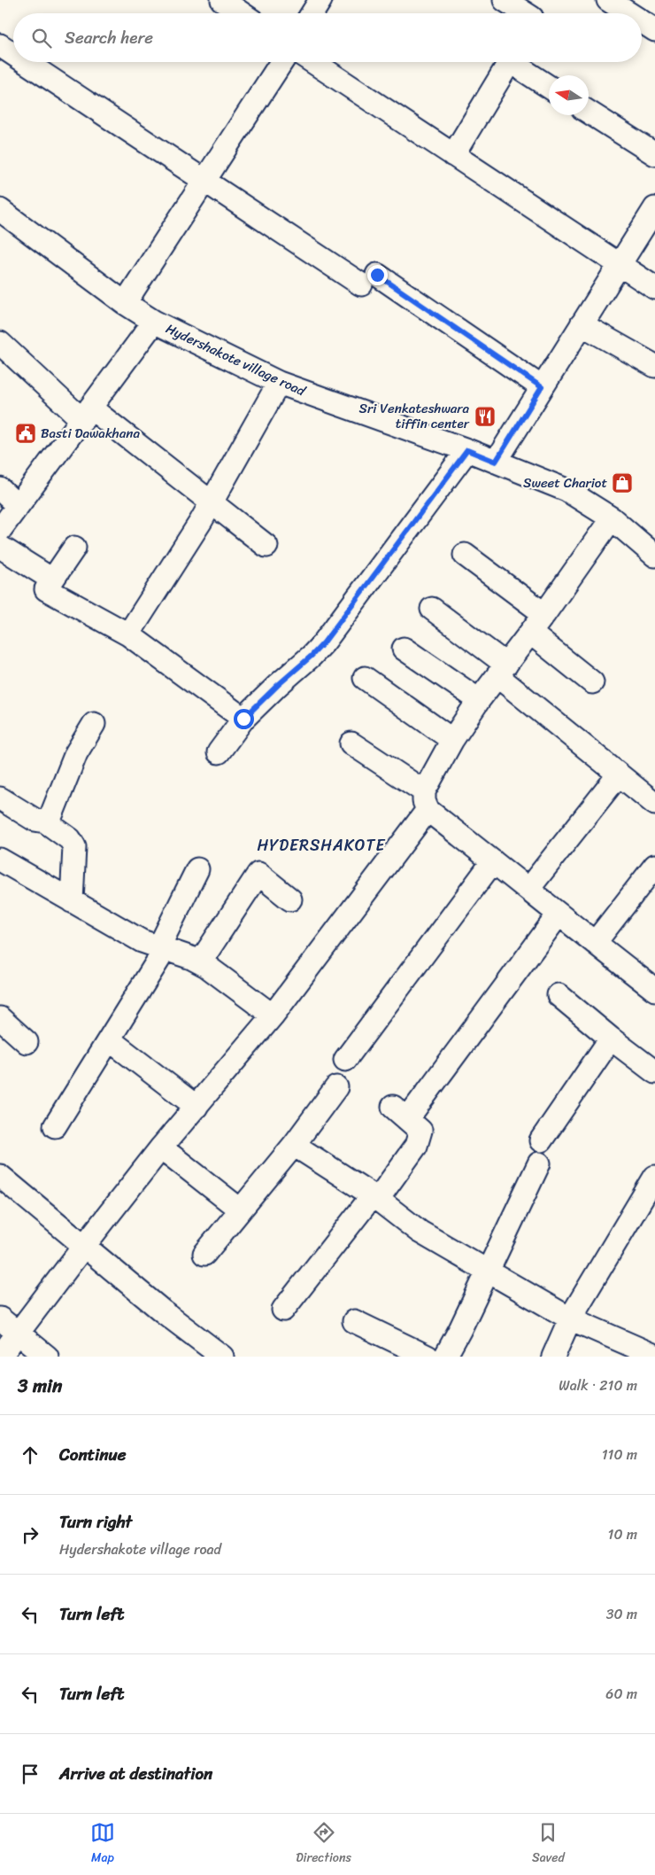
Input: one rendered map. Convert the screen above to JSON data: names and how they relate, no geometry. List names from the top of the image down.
{
  "streets": {
    "street": ["Hydershakote village road"]
  },
  "districts": ["HYDERSHAKOTE"],
  "places": {
    "restaurant": ["Sri Venkateshwara tiffin center"],
    "public building": ["Basti Dawakhana"],
    "shop": ["Sweet Chariot"]
  },
  "north": "left",
  "page": {
    "search": "Search here",
    "heading": ["3 min", "Walk · 210 m"],
    "list": [
      ["Continue", "110 m"],
      ["Turn right", "Hydershakote village road", "10 m"],
      ["Turn left", "30 m"],
      ["Turn left", "60 m"],
      "Arrive at destination"
    ],
    "nav": ["Map", "Directions", "Saved"]
  }
}
